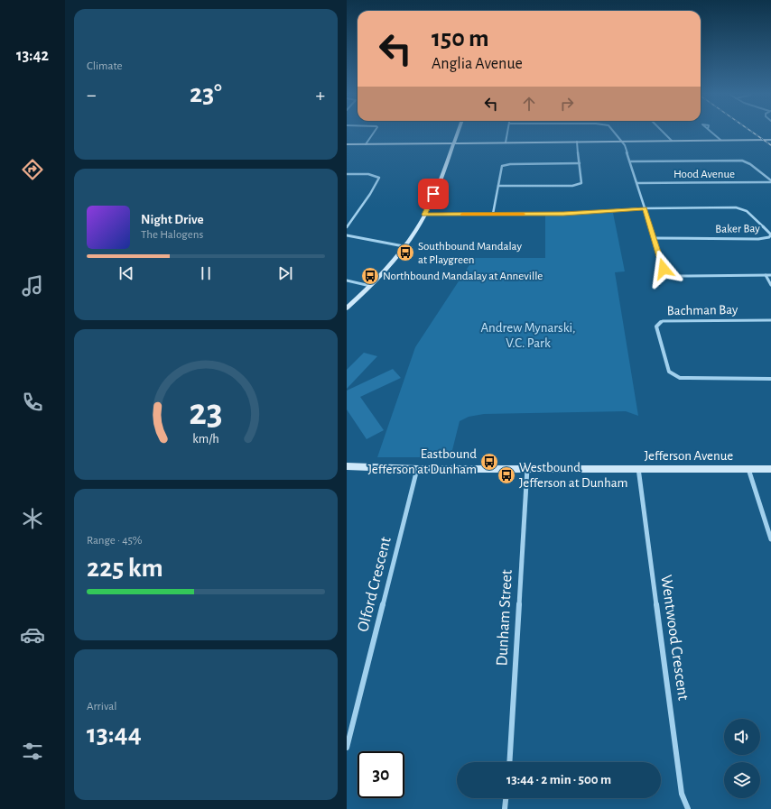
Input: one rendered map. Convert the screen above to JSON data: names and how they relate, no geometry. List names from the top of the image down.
{
  "streets": {
    "street": [
      "Hood Avenue",
      "Baker Bay",
      "Bachman Bay",
      "Jefferson Avenue",
      "Olford Crescent",
      "Dunham Street",
      "Wentwood Crescent"
    ]
  },
  "crossings": [
    ["Jefferson Avenue", "Olford Crescent"],
    ["Jefferson Avenue", "Dunham Street"],
    ["Jefferson Avenue", "Wentwood Crescent"]
  ],
  "parks": ["Andrew Mynarski, V.C. Park"],
  "places": {
    "bus stop": [
      "Southbound Mandalay at Playgreen",
      "Northbound Mandalay at Anneville",
      "Eastbound Jefferson at Dunham",
      "Westbound Jefferson at Dunham"
    ]
  },
  "page": {
    "tabs": "13:42",
    "tile": [
      "Climate",
      ["Range · 45%", "225 km"],
      ["Arrival", "13:44"]
    ],
    "turn": ["150 m", "Anglia Avenue"],
    "heat": ["−", "23°", "+"],
    "song": ["Night Drive", "The Halogens"],
    "limit": "30",
    "trip": "13:44 · 2 min · 500 m",
    "gauge": ["23", "km/h"]
  }
}
